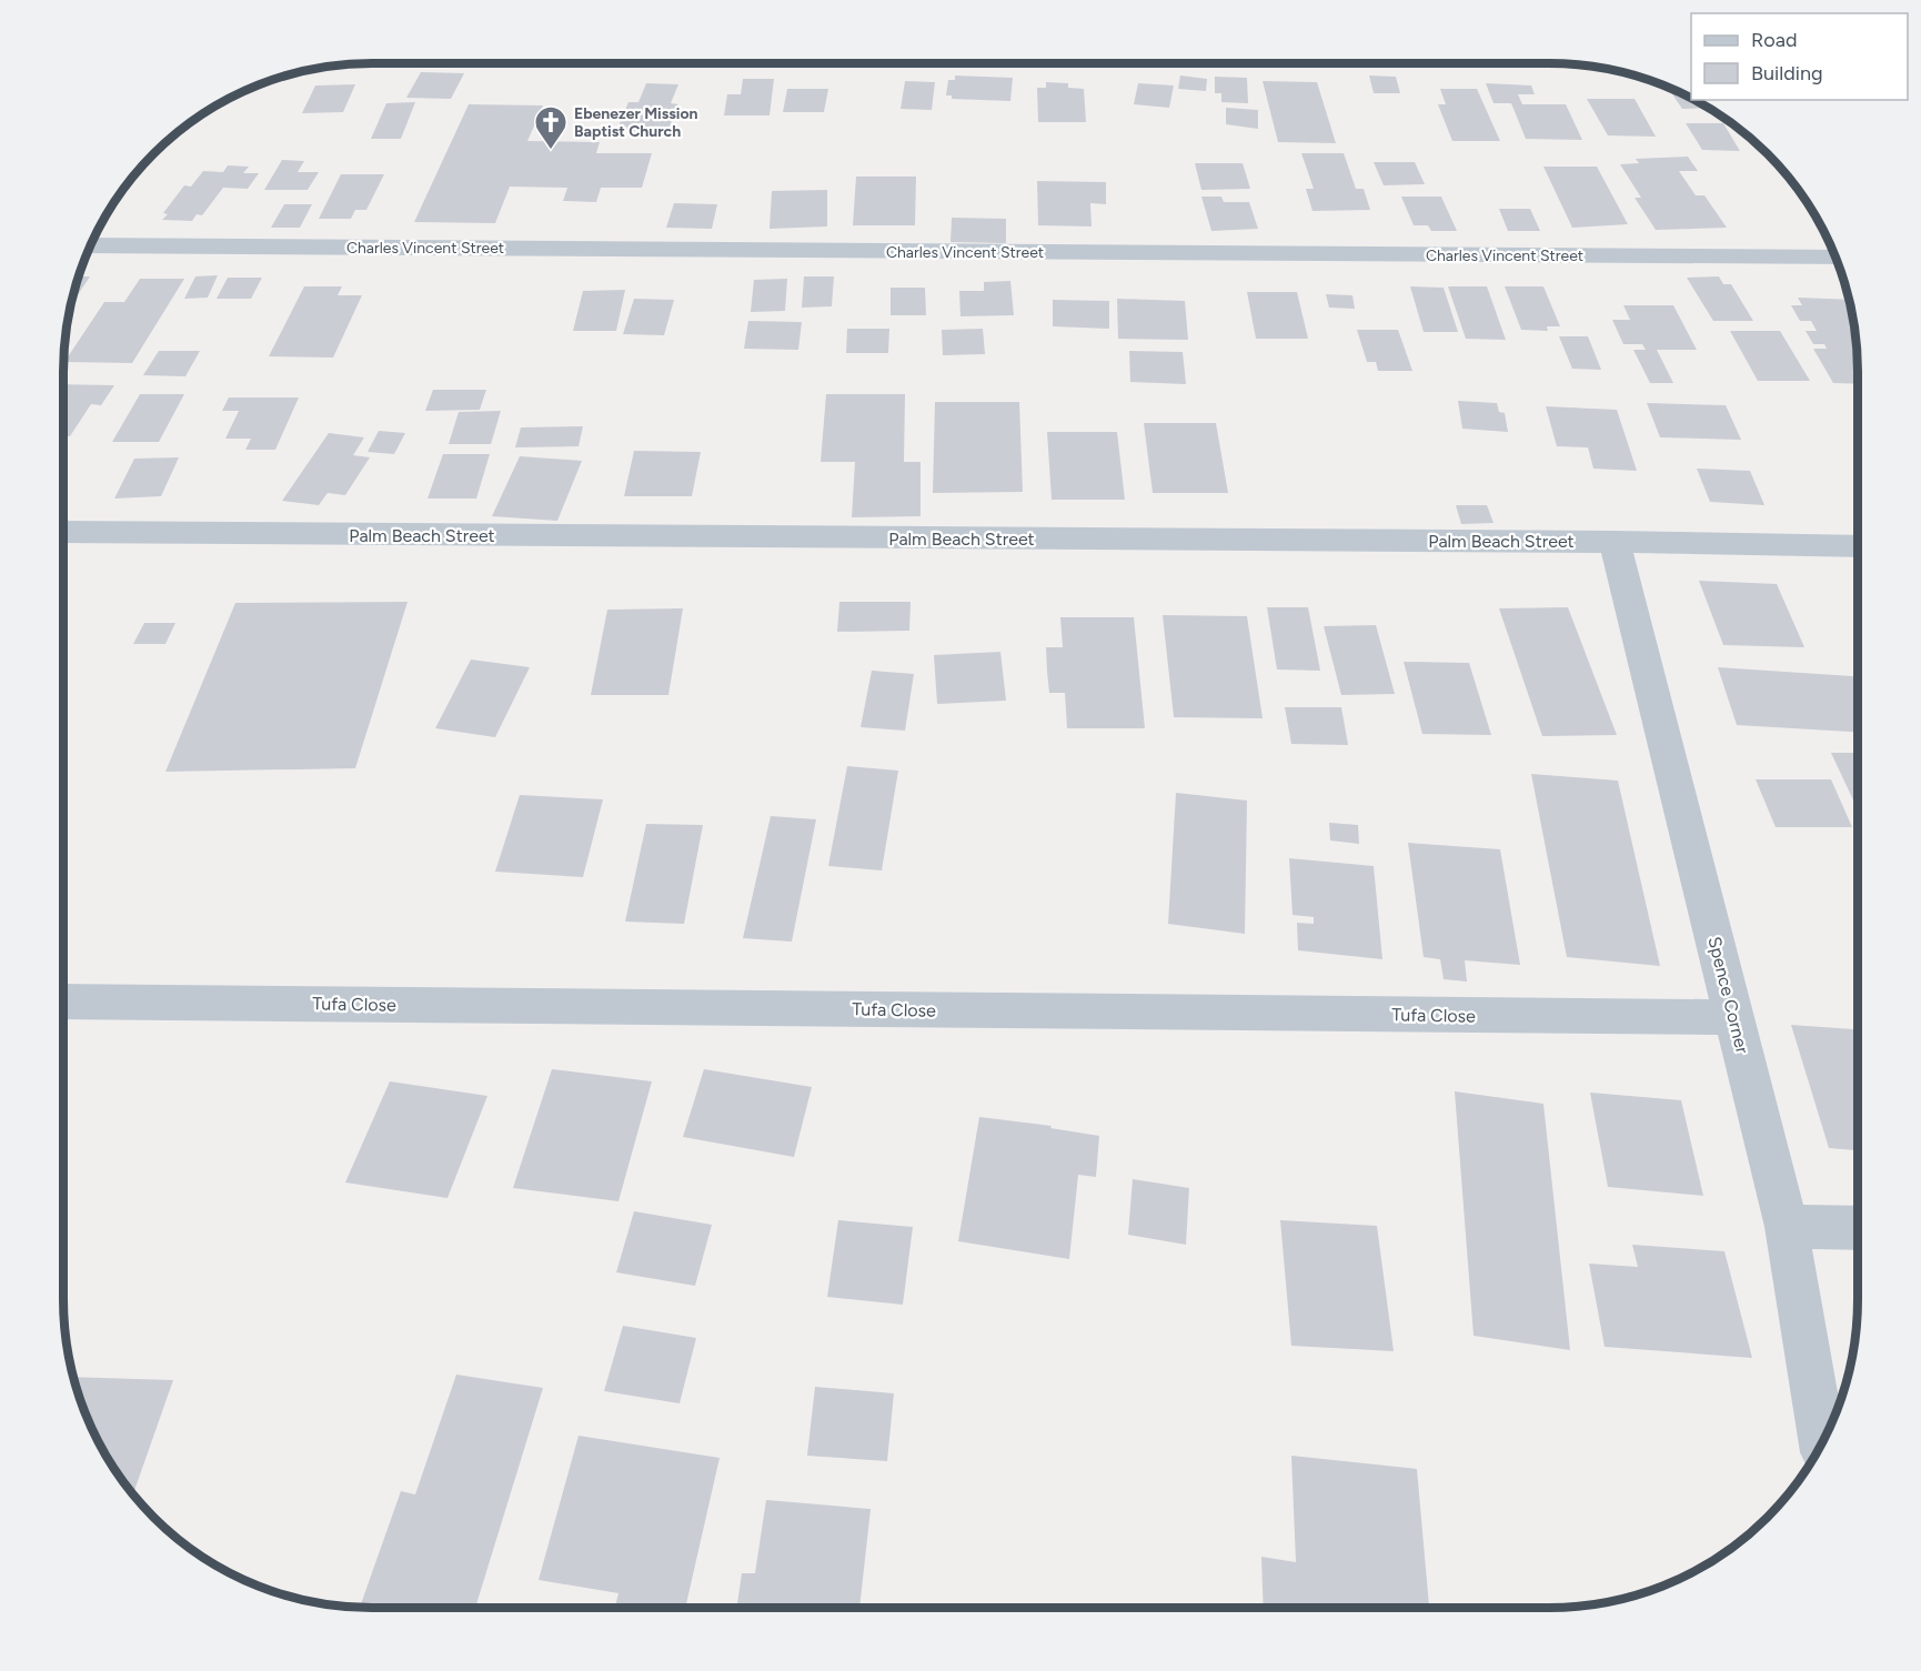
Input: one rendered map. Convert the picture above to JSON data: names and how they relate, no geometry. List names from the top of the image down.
{
  "streets": {
    "street": [
      "Charles Vincent Street",
      "Palm Beach Street",
      "Spence Corner",
      "Tufa Close"
    ]
  },
  "crossings": [
    ["Palm Beach Street", "Spence Corner"],
    ["Spence Corner", "Tufa Close"]
  ],
  "places": {
    "church": ["Ebenezer Mission Baptist Church"]
  },
  "legend": ["Road", "Building"]
}
